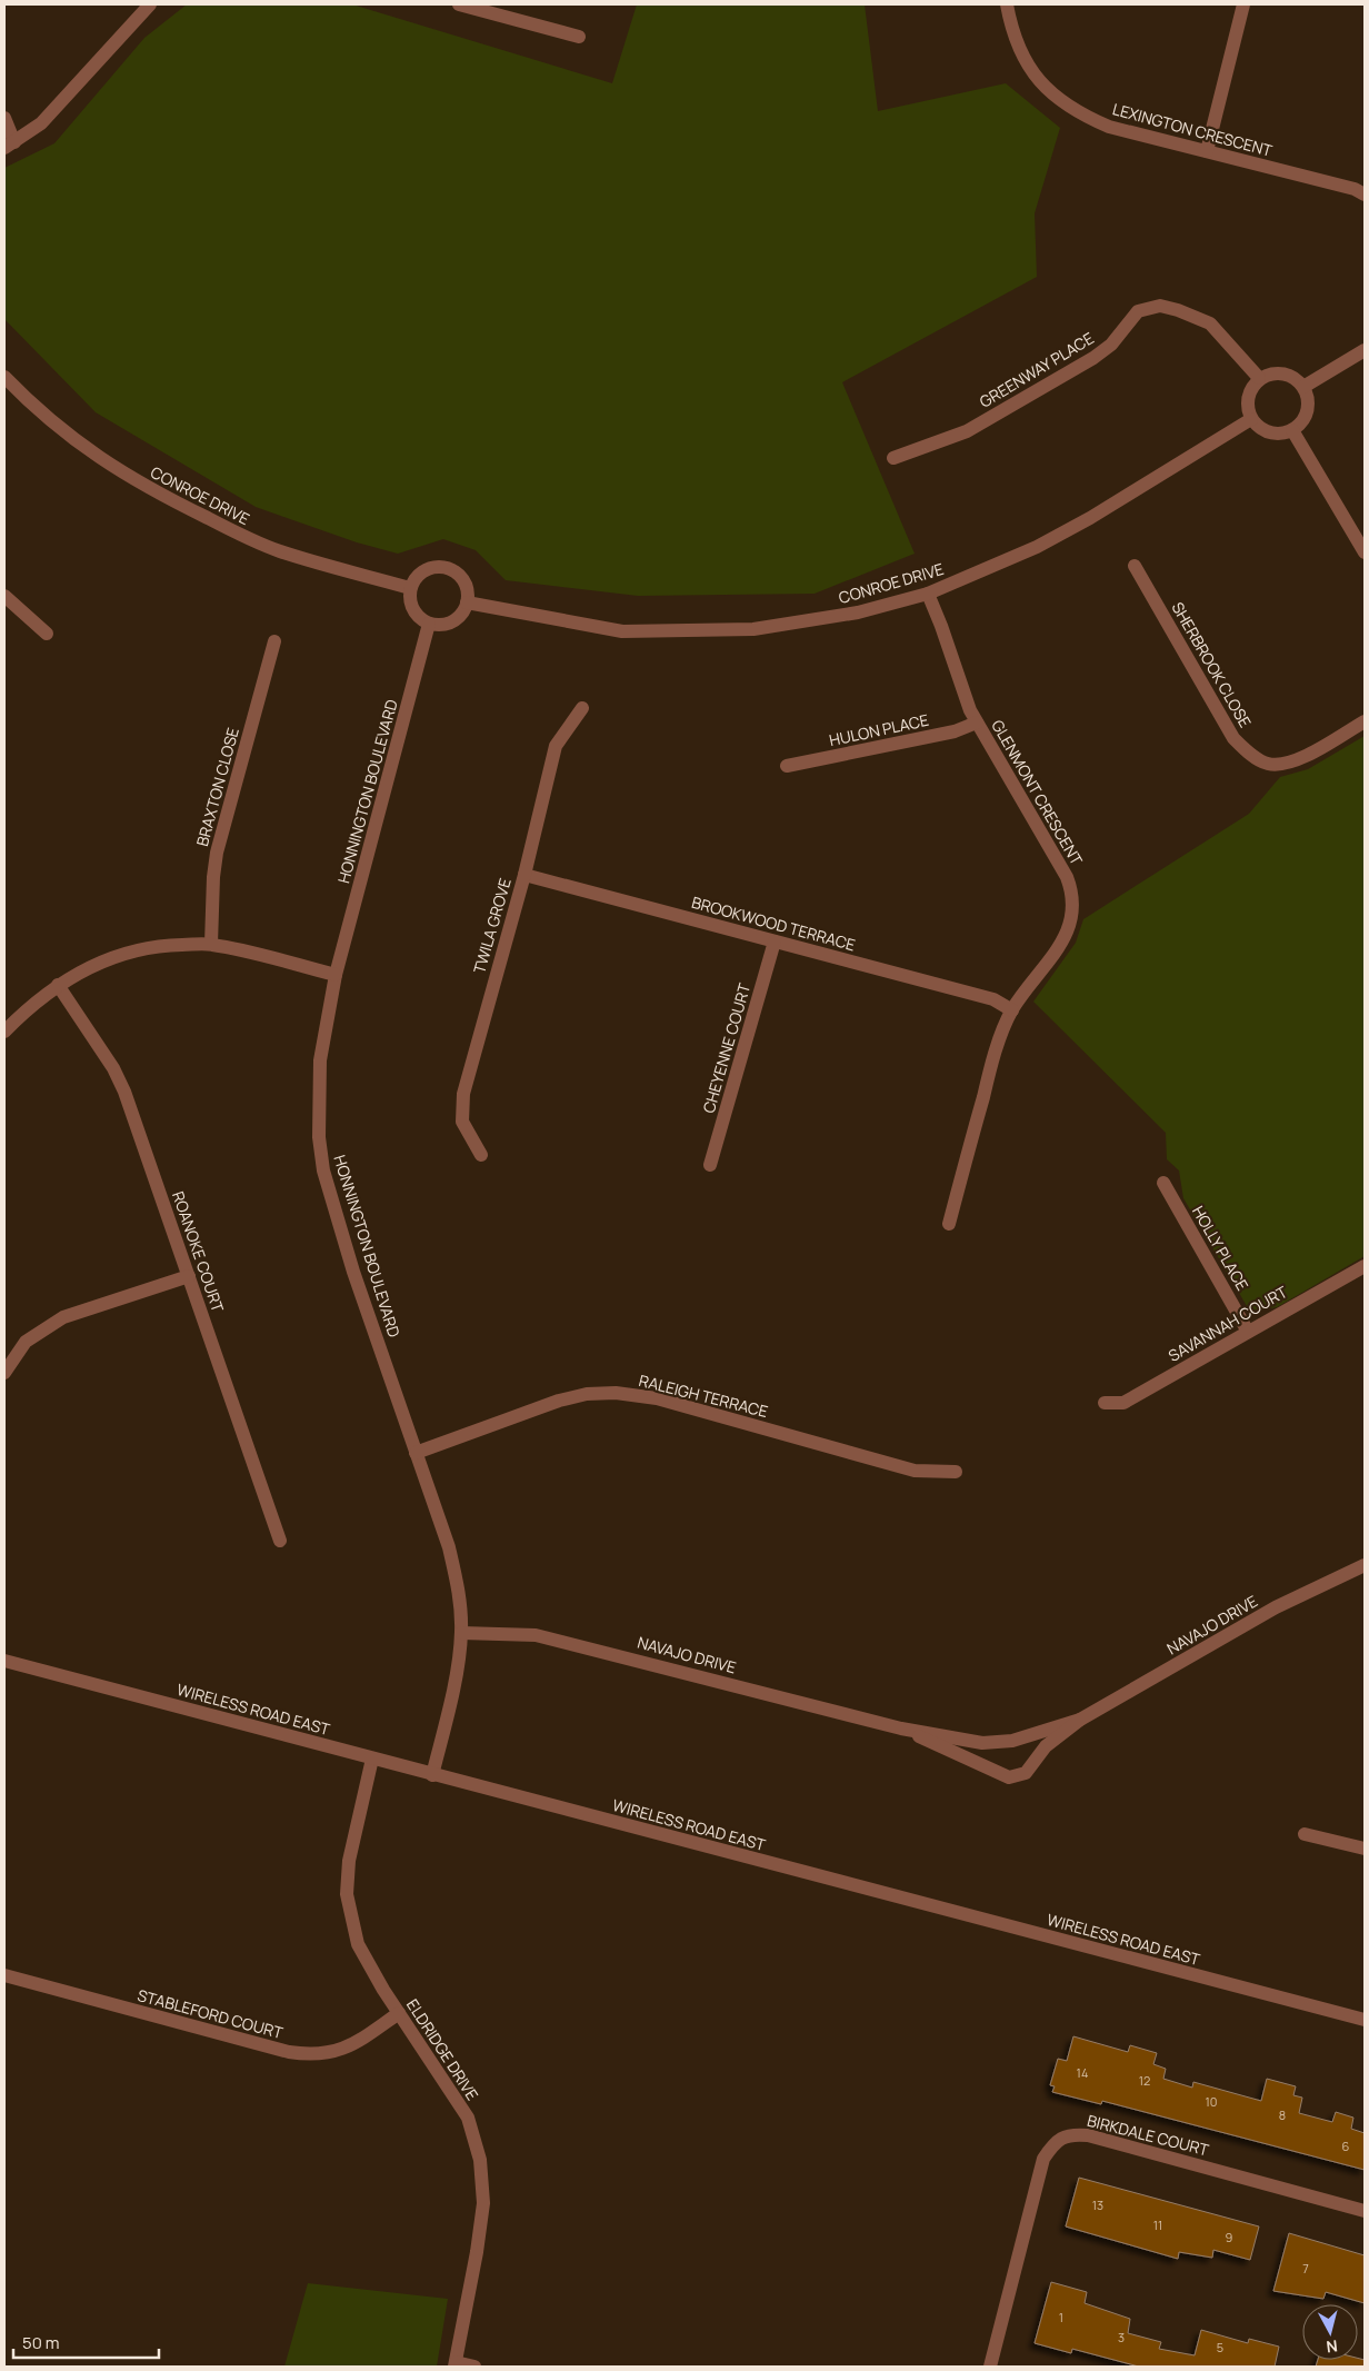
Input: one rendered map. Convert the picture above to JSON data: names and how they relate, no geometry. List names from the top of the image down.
{
  "streets": {
    "street": [
      "LEXINGTON CRESCENT",
      "GREENWAY PLACE",
      "CONROE DRIVE",
      "SHERBROOK CLOSE",
      "HULON PLACE",
      "BRAXTON CLOSE",
      "HONNINGTON BOULEVARD",
      "GLENMONT CRESCENT",
      "BROOKWOOD TERRACE",
      "TWILA GROVE",
      "CHEYENNE COURT",
      "HOLLY PLACE",
      "ROANOKE COURT",
      "SAVANNAH COURT",
      "RALEIGH TERRACE",
      "NAVAJO DRIVE",
      "WIRELESS ROAD EAST",
      "STABLEFORD COURT",
      "ELDRIDGE DRIVE",
      "BIRKDALE COURT"
    ]
  },
  "crossings": [
    ["GREENWAY PLACE", "CONROE DRIVE"],
    ["CONROE DRIVE", "HONNINGTON BOULEVARD"],
    ["CONROE DRIVE", "GLENMONT CRESCENT"],
    ["HULON PLACE", "GLENMONT CRESCENT"],
    ["HONNINGTON BOULEVARD", "RALEIGH TERRACE"],
    ["HONNINGTON BOULEVARD", "NAVAJO DRIVE"],
    ["HONNINGTON BOULEVARD", "WIRELESS ROAD EAST"],
    ["GLENMONT CRESCENT", "BROOKWOOD TERRACE"],
    ["BROOKWOOD TERRACE", "TWILA GROVE"],
    ["BROOKWOOD TERRACE", "CHEYENNE COURT"],
    ["HOLLY PLACE", "SAVANNAH COURT"],
    ["WIRELESS ROAD EAST", "ELDRIDGE DRIVE"],
    ["STABLEFORD COURT", "ELDRIDGE DRIVE"]
  ],
  "house_numbers": [
    "14",
    "12",
    "10",
    "8",
    "6",
    "13",
    "11",
    "9",
    "7",
    "1",
    "3",
    "5"
  ],
  "scale_bar": "50 m",
  "north": "bottom"
}
